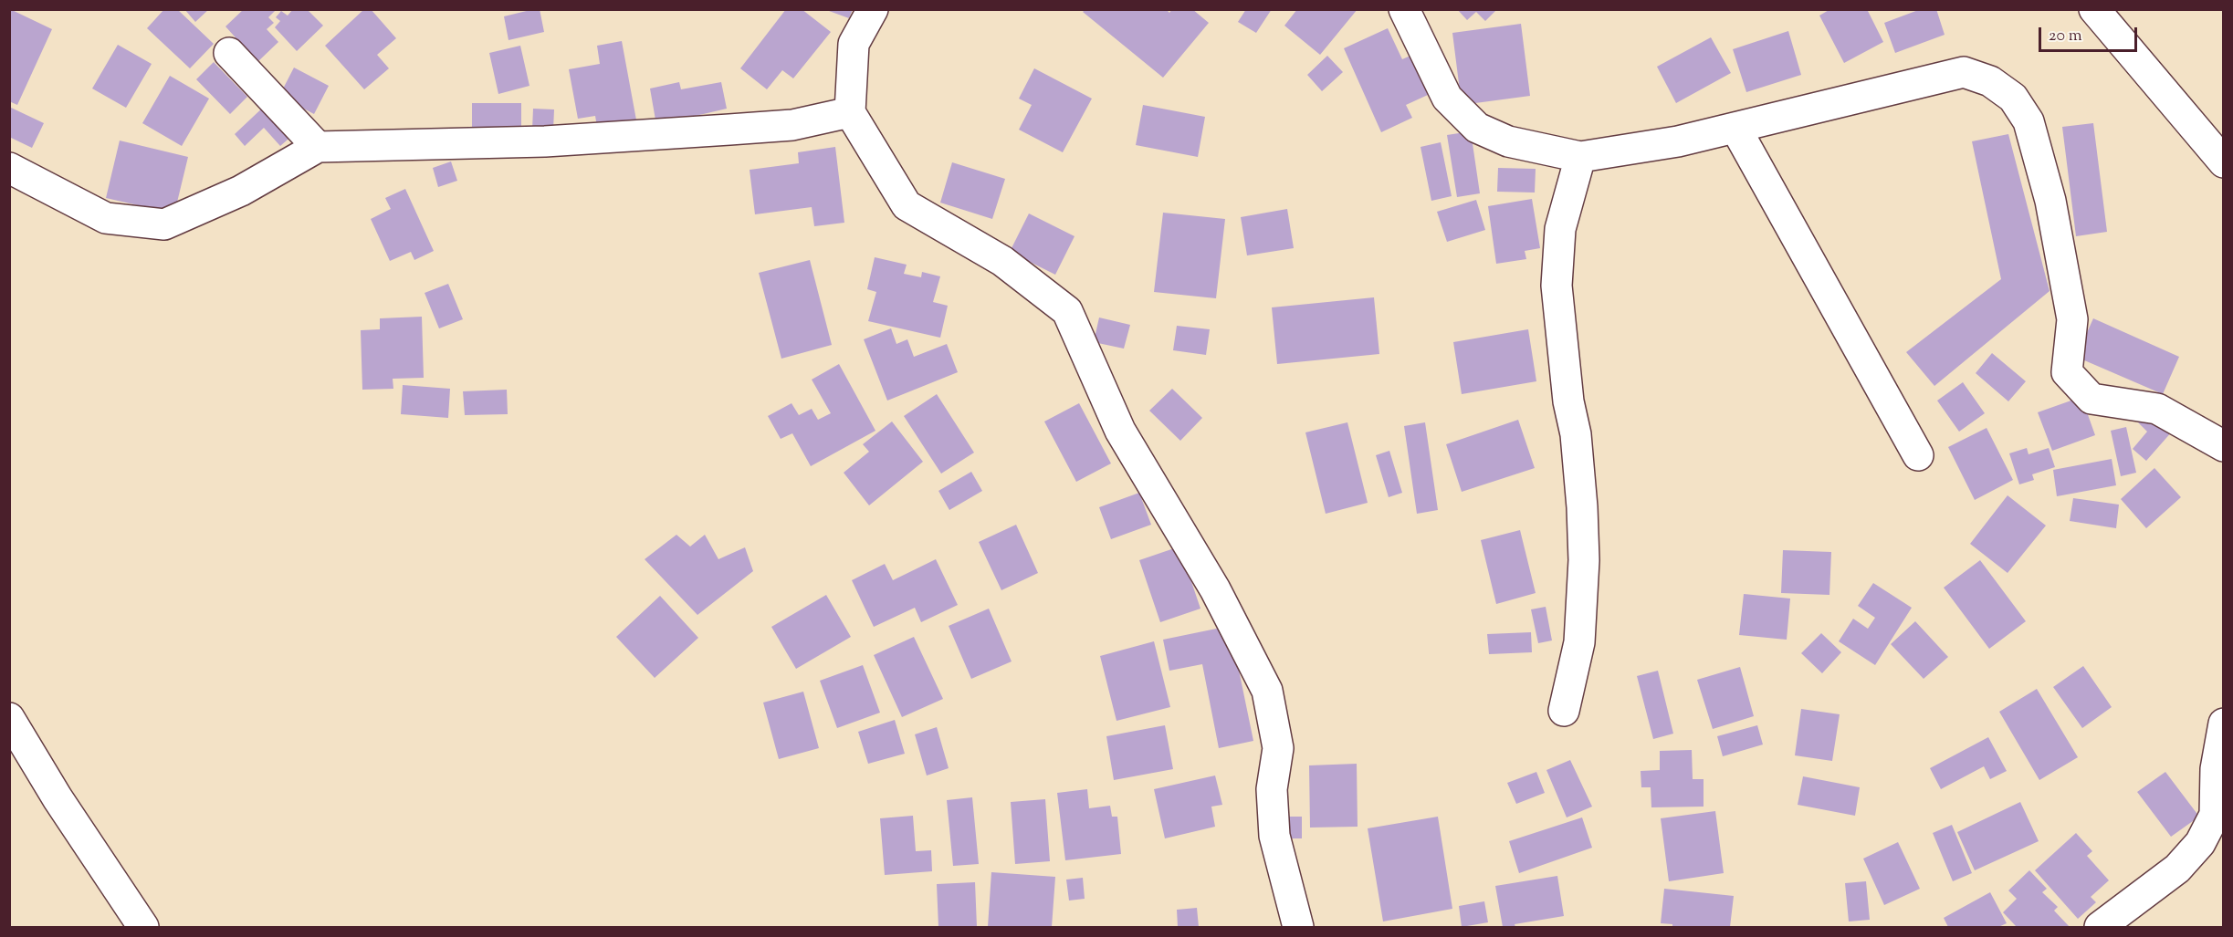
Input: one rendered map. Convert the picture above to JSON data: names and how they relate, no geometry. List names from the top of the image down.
{
  "scale_bar": "20 m"
}
